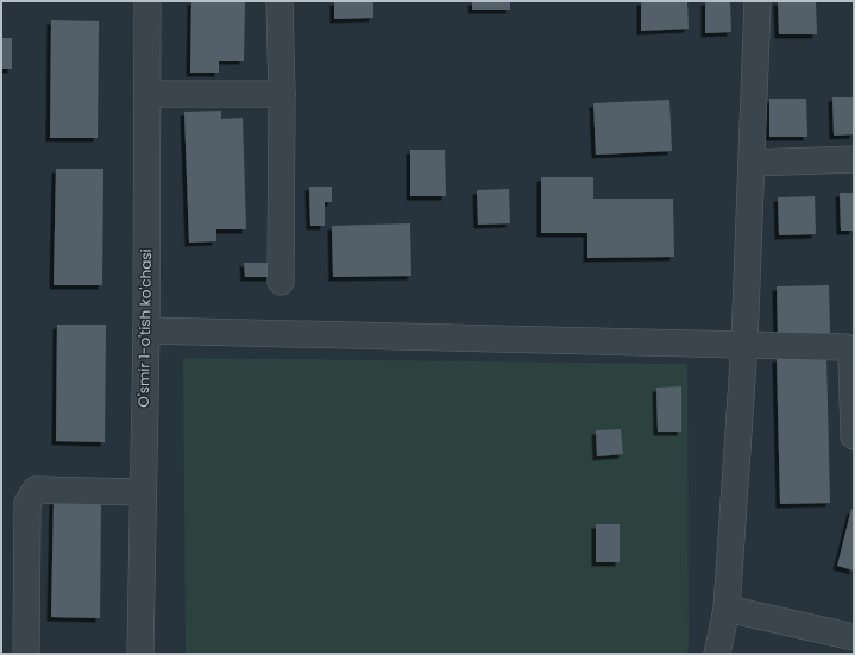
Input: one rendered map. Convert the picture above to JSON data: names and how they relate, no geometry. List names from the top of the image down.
{
  "streets": {
    "street": ["O'smir 1-o'tish ko'chasi"]
  }
}
